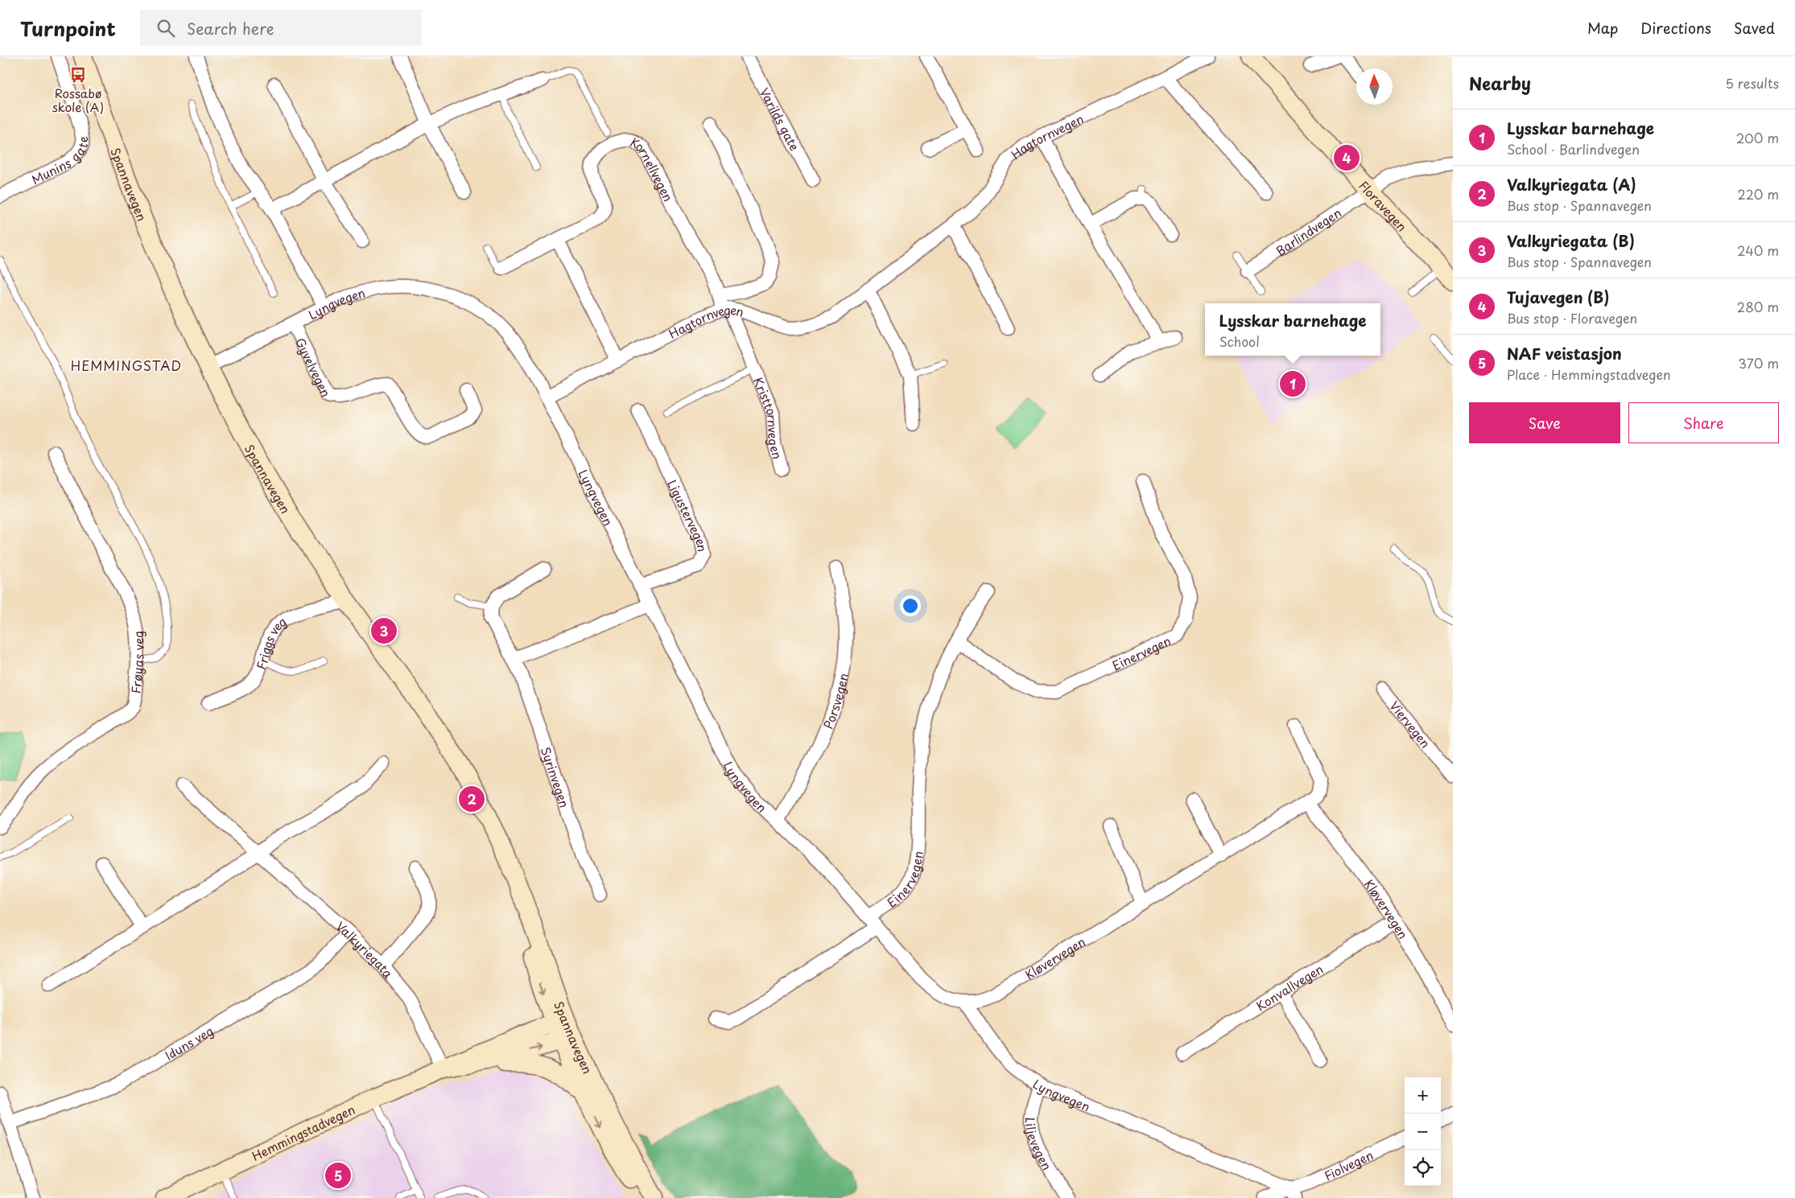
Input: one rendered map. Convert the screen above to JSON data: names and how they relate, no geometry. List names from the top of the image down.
{
  "streets": {
    "main road": ["Spannavegen", "Floravegen", "Hemmingstadvegen"],
    "street": [
      "Varilds gate",
      "Hagtornvegen",
      "Munins gate",
      "Kornellvegen",
      "Barlindvegen",
      "Lyngvegen",
      "Gyvelvegen",
      "Kristtornvegen",
      "Ligustervegen",
      "Friggs veg",
      "Einervegen",
      "Frøyas veg",
      "Porsvegen",
      "Viervegen",
      "Syrinvegen",
      "Kløvervegen",
      "Valkyriegata",
      "Konvallvegen",
      "Iduns veg",
      "Liljevegen",
      "Fiolvegen"
    ]
  },
  "crossings": [
    ["Hagtornvegen", "Kornellvegen"],
    ["Hagtornvegen", "Lyngvegen"],
    ["Hagtornvegen", "Kristtornvegen"],
    ["Kornellvegen", "Kristtornvegen"],
    ["Spannavegen", "Lyngvegen"],
    ["Spannavegen", "Friggs veg"],
    ["Spannavegen", "Hemmingstadvegen"],
    ["Floravegen", "Barlindvegen"],
    ["Lyngvegen", "Gyvelvegen"],
    ["Lyngvegen", "Ligustervegen"],
    ["Lyngvegen", "Einervegen"],
    ["Lyngvegen", "Porsvegen"],
    ["Lyngvegen", "Kløvervegen"],
    ["Lyngvegen", "Liljevegen"],
    ["Lyngvegen", "Fiolvegen"],
    ["Kløvervegen", "Konvallvegen"],
    ["Valkyriegata", "Iduns veg"],
    ["Valkyriegata", "Hemmingstadvegen"]
  ],
  "districts": ["HEMMINGSTAD"],
  "places": {
    "bus stop": ["Rossabø skole (A)"]
  },
  "north": "top",
  "page": {
    "header": "Turnpoint",
    "search": "Search here",
    "nav": ["Map", "Directions", "Saved"],
    "heading": ["Nearby", "5 results"],
    "list": [
      {
        "mark": "1",
        "name": "Lysskar barnehage",
        "note": "School · Barlindvegen",
        "value": "200 m"
      },
      {
        "mark": "2",
        "name": "Valkyriegata (A)",
        "note": "Bus stop · Spannavegen",
        "value": "220 m"
      },
      {
        "mark": "3",
        "name": "Valkyriegata (B)",
        "note": "Bus stop · Spannavegen",
        "value": "240 m"
      },
      {
        "mark": "4",
        "name": "Tujavegen (B)",
        "note": "Bus stop · Floravegen",
        "value": "280 m"
      },
      {
        "mark": "5",
        "name": "NAF veistasjon",
        "note": "Place · Hemmingstadvegen",
        "value": "370 m"
      }
    ],
    "pins": [
      "4",
      "1",
      "3",
      "2",
      "5"
    ],
    "popup": ["Lysskar barnehage", "School"],
    "buttons": ["Save", "Share"],
    "map_buttons": ["+", "−"]
  }
}
